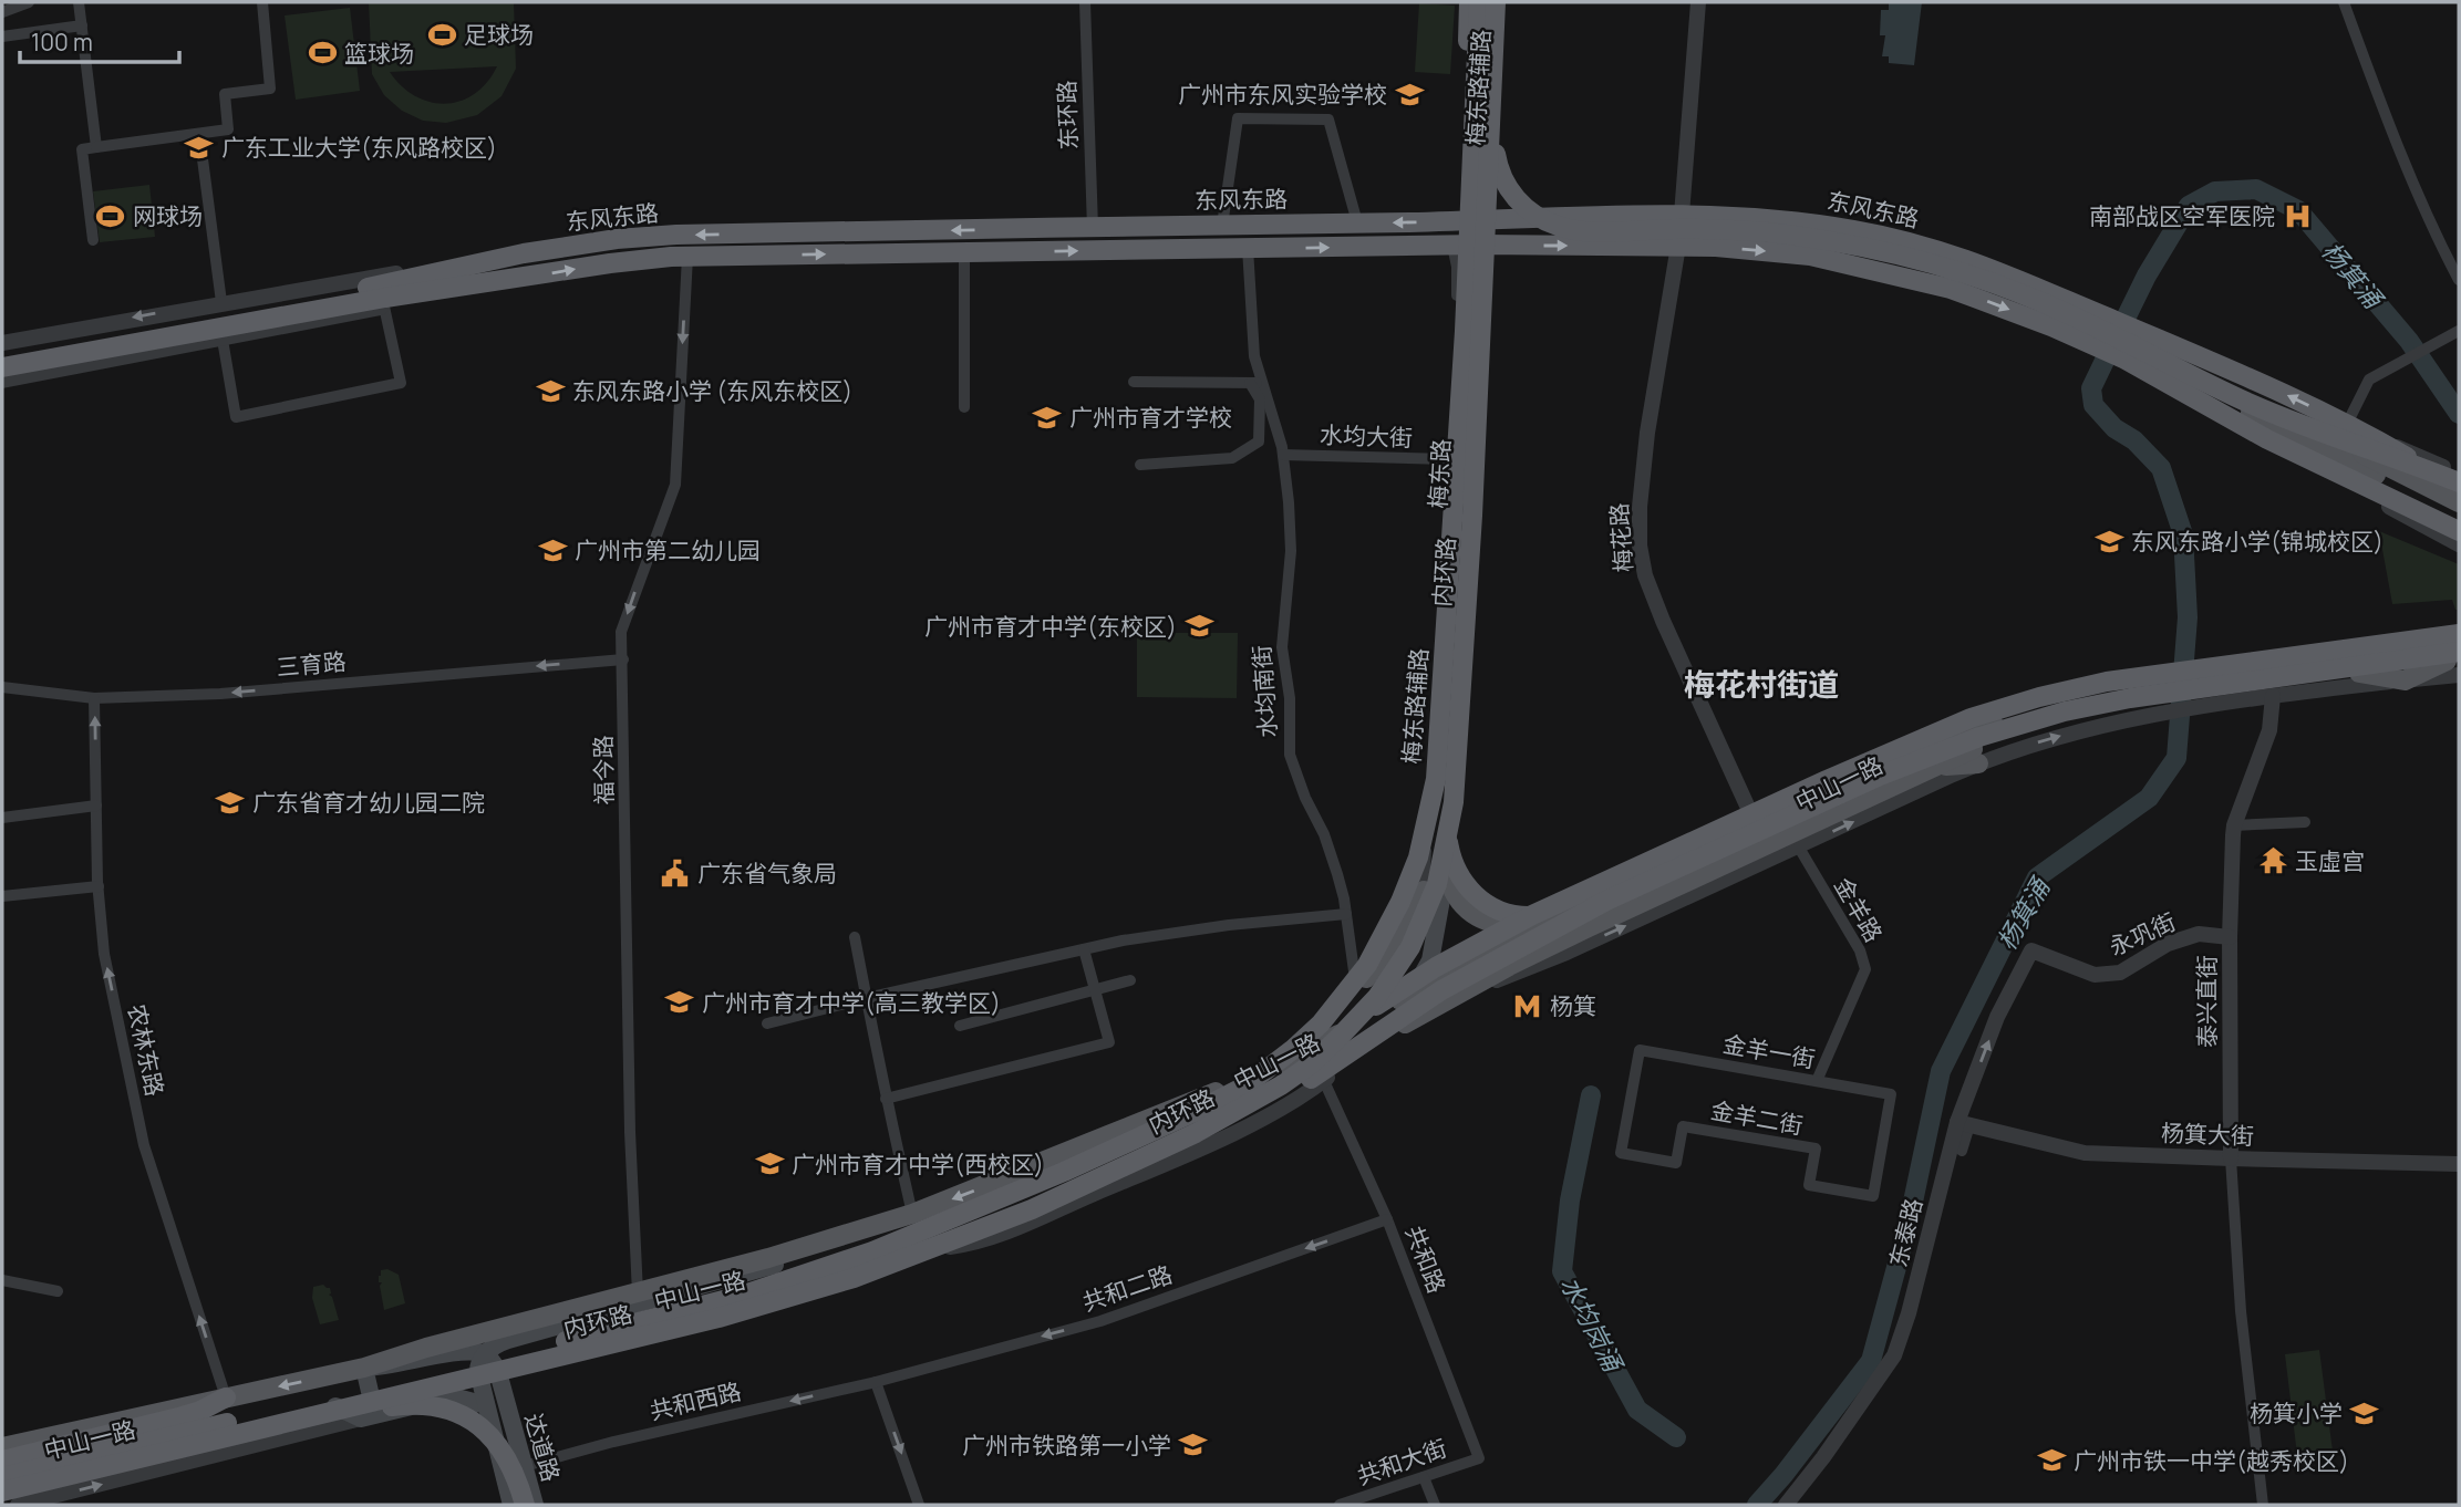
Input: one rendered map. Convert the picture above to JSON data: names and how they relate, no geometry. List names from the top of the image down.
{
  "streets": {
    "highway": ["东风东路", "内环路"],
    "main road": ["梅东路", "中山一路", "达道路"],
    "street": [
      "梅东路辅路",
      "东环路",
      "水均大街",
      "梅花路",
      "三育路",
      "水均南街",
      "福今路",
      "金羊路",
      "永巩街",
      "泰兴直街",
      "农林东路",
      "金羊一街",
      "金羊二街",
      "杨箕大街",
      "东泰路",
      "共和路",
      "共和二路",
      "共和西路",
      "共和大街"
    ]
  },
  "crossings": [
    ["梅东路辅路", "东风东路"],
    ["东环路", "东风东路"],
    ["东风东路", "梅东路"],
    ["东风东路", "梅花路"],
    ["东风东路", "水均南街"],
    ["东风东路", "福今路"],
    ["水均大街", "水均南街"],
    ["梅东路", "中山一路"],
    ["内环路", "中山一路"],
    ["三育路", "福今路"],
    ["三育路", "农林东路"],
    ["福今路", "中山一路"],
    ["中山一路", "农林东路"],
    ["中山一路", "达道路"],
    ["金羊路", "金羊一街"],
    ["永巩街", "泰兴直街"],
    ["永巩街", "东泰路"],
    ["泰兴直街", "杨箕大街"],
    ["金羊一街", "金羊二街"],
    ["杨箕大街", "东泰路"],
    ["共和路", "共和二路"],
    ["共和路", "共和大街"],
    ["共和二路", "共和西路"],
    ["共和西路", "达道路"]
  ],
  "one_way": [
    "三育路",
    "福今路",
    "农林东路",
    "共和二路",
    "共和西路"
  ],
  "districts": ["梅花村街道"],
  "water": ["杨箕涌", "水均岗涌"],
  "places": {
    "sports": ["足球场", "篮球场", "网球场"],
    "school or university": [
      "广州市东风实验学校",
      "广东工业大学(东风路校区)",
      "东风东路小学 (东风东校区)",
      "广州市育才学校",
      "东风东路小学(锦城校区)",
      "广州市第二幼儿园",
      "广州市育才中学(东校区)",
      "广东省育才幼儿园二院",
      "广州市育才中学(高三教学区)",
      "广州市育才中学(西校区)",
      "杨箕小学",
      "广州市铁路第一小学",
      "广州市铁一中学(越秀校区)"
    ],
    "hospital": ["南部战区空军医院"],
    "temple": ["玉虛宫"],
    "public building": ["广东省气象局"],
    "metro station": ["杨箕"]
  },
  "scale_bar": "100 m"
}
